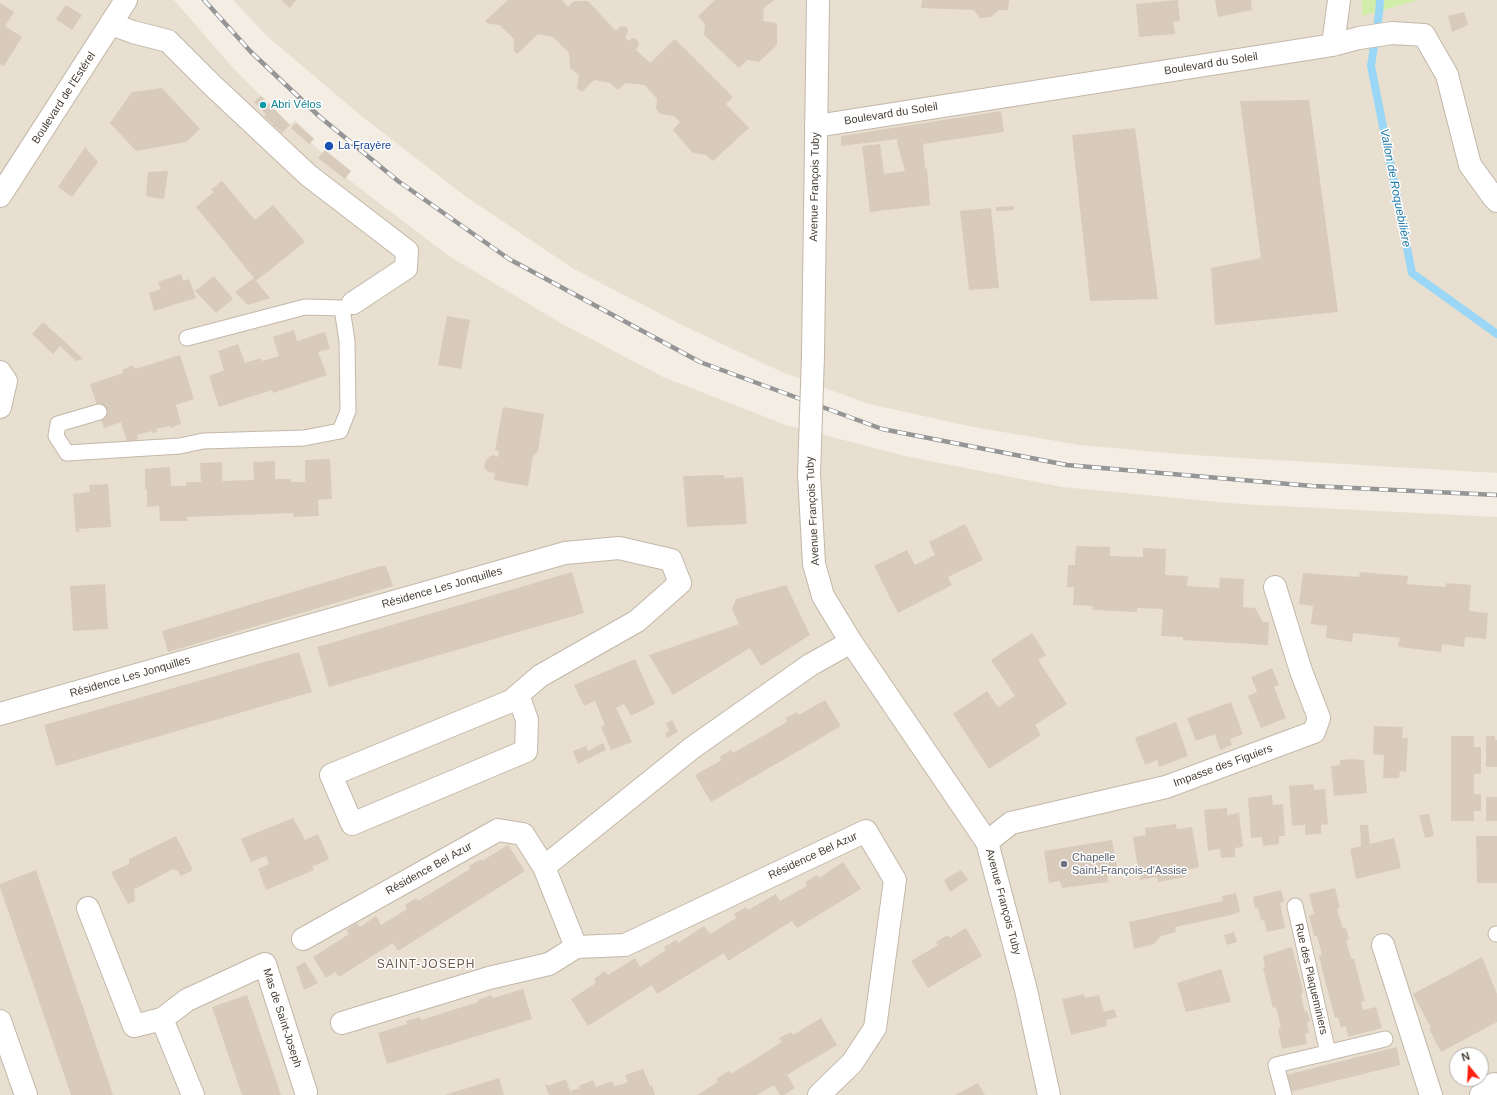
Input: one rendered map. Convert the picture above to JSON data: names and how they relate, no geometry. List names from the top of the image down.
{
  "streets": {
    "street": [
      "Boulevard du Soleil",
      "Boulevard de l'Estérel",
      "Avenue François Tuby",
      "Résidence Les Jonquilles",
      "Impasse des Figuiers",
      "Résidence Bel Azur",
      "Mas de Saint-Joseph"
    ],
    "lane": ["Rue des Plaqueminiers"]
  },
  "crossings": [
    ["Boulevard du Soleil", "Avenue François Tuby"],
    ["Avenue François Tuby", "Impasse des Figuiers"]
  ],
  "districts": ["SAINT-JOSEPH"],
  "water": ["Vallon de Roquebilière"],
  "places": ["Abri Vélos", "La Frayère", "Chapelle Saint-François-d'Assise"],
  "north": "top"
}
